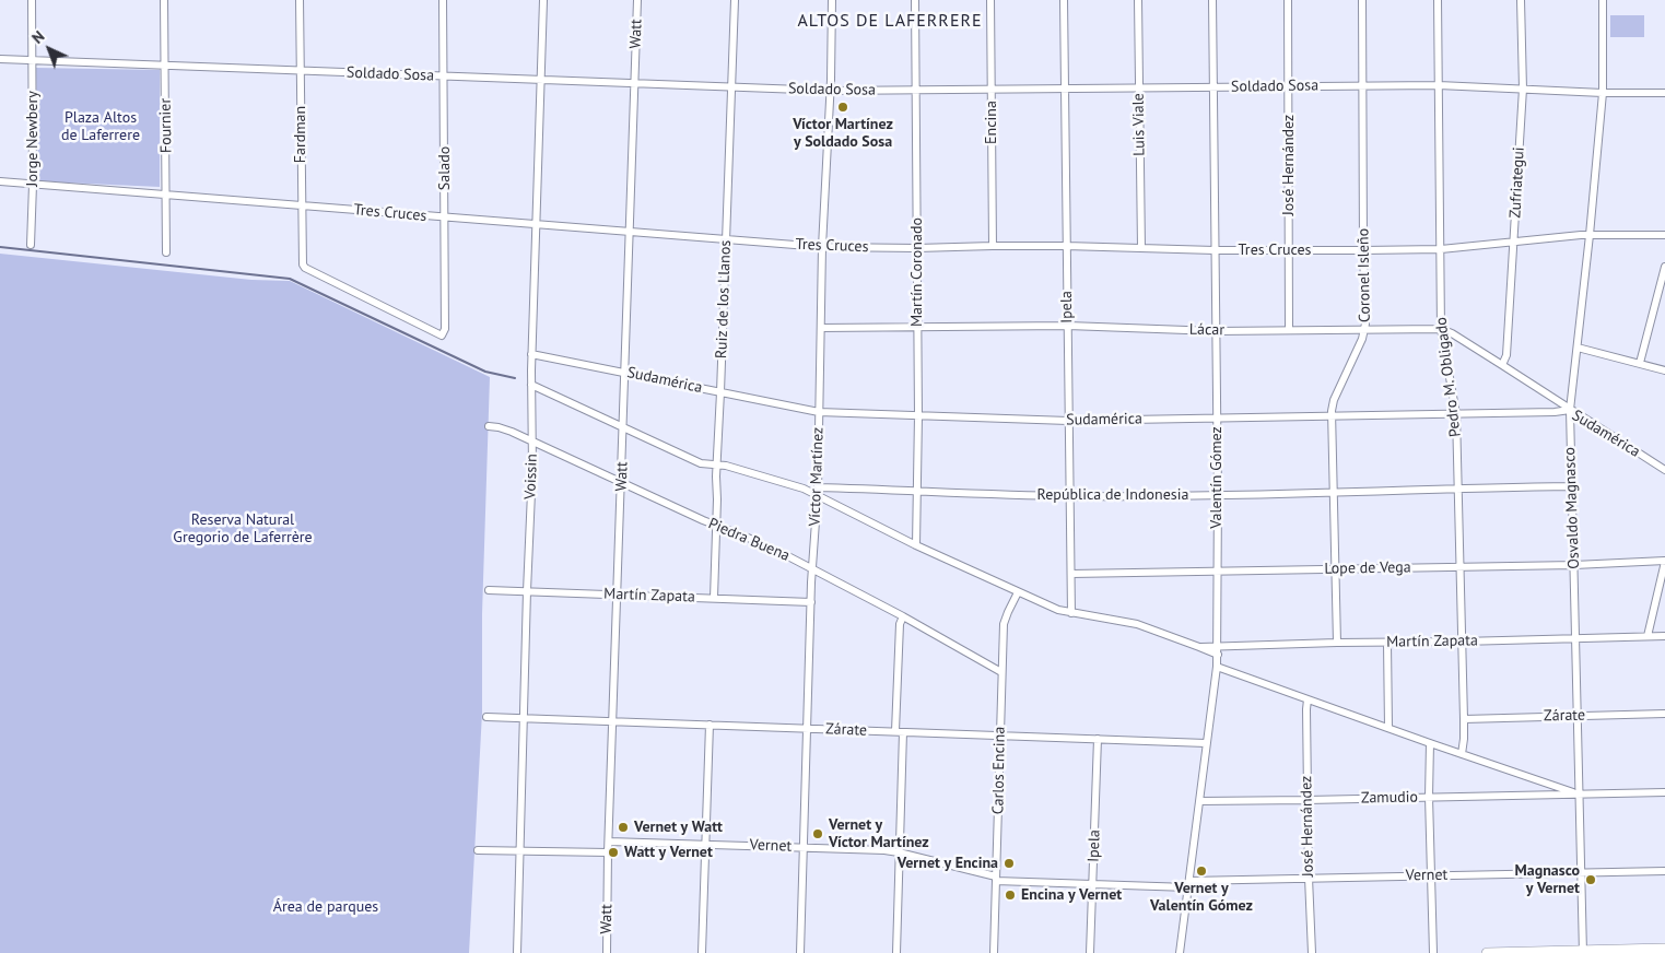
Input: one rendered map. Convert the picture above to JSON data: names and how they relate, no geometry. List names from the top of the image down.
{
  "streets": {
    "street": [
      "Watt",
      "Soldado Sosa",
      "Encina",
      "Luis Viale",
      "Fournier",
      "Fardman",
      "Jorge Newbery",
      "José Hernández",
      "Salado",
      "Zufriategui",
      "Tres Cruces",
      "Martín Coronado",
      "Coronel Isleño",
      "Ruiz de los Llanos",
      "Ipela",
      "Lácar",
      "Pedro M. Obligado",
      "Sudamérica",
      "Voissin",
      "Víctor Martínez",
      "Valentín Gómez",
      "República de Indonesia",
      "Osvaldo Magnasco",
      "Piedra Buena",
      "Lope de Vega",
      "Martín Zapata",
      "Zárate",
      "Carlos Encina",
      "Zamudio",
      "Vernet"
    ]
  },
  "crossings": [
    ["Watt", "Soldado Sosa"],
    ["Watt", "Tres Cruces"],
    ["Watt", "Sudamérica"],
    ["Watt", "Piedra Buena"],
    ["Watt", "Martín Zapata"],
    ["Watt", "Zárate"],
    ["Watt", "Vernet"],
    ["Soldado Sosa", "Encina"],
    ["Soldado Sosa", "Luis Viale"],
    ["Soldado Sosa", "Fournier"],
    ["Soldado Sosa", "Fardman"],
    ["Soldado Sosa", "Jorge Newbery"],
    ["Soldado Sosa", "José Hernández"],
    ["Soldado Sosa", "Salado"],
    ["Soldado Sosa", "Zufriategui"],
    ["Soldado Sosa", "Martín Coronado"],
    ["Soldado Sosa", "Coronel Isleño"],
    ["Soldado Sosa", "Ruiz de los Llanos"],
    ["Soldado Sosa", "Ipela"],
    ["Soldado Sosa", "Pedro M. Obligado"],
    ["Soldado Sosa", "Voissin"],
    ["Soldado Sosa", "Víctor Martínez"],
    ["Soldado Sosa", "Valentín Gómez"],
    ["Soldado Sosa", "Osvaldo Magnasco"],
    ["Encina", "Tres Cruces"],
    ["Luis Viale", "Tres Cruces"],
    ["Fournier", "Tres Cruces"],
    ["Fardman", "Salado"],
    ["Fardman", "Tres Cruces"],
    ["Jorge Newbery", "Tres Cruces"],
    ["José Hernández", "Tres Cruces"],
    ["José Hernández", "Lácar"],
    ["José Hernández", "Zamudio"],
    ["José Hernández", "Vernet"],
    ["Salado", "Tres Cruces"],
    ["Zufriategui", "Tres Cruces"],
    ["Zufriategui", "Lácar"],
    ["Tres Cruces", "Martín Coronado"],
    ["Tres Cruces", "Coronel Isleño"],
    ["Tres Cruces", "Ruiz de los Llanos"],
    ["Tres Cruces", "Ipela"],
    ["Tres Cruces", "Pedro M. Obligado"],
    ["Tres Cruces", "Voissin"],
    ["Tres Cruces", "Víctor Martínez"],
    ["Tres Cruces", "Valentín Gómez"],
    ["Tres Cruces", "Osvaldo Magnasco"],
    ["Martín Coronado", "Lácar"],
    ["Martín Coronado", "Sudamérica"],
    ["Martín Coronado", "República de Indonesia"],
    ["Coronel Isleño", "Lácar"],
    ["Coronel Isleño", "Sudamérica"],
    ["Coronel Isleño", "República de Indonesia"],
    ["Coronel Isleño", "Lope de Vega"],
    ["Coronel Isleño", "Martín Zapata"],
    ["Ruiz de los Llanos", "Sudamérica"],
    ["Ruiz de los Llanos", "Piedra Buena"],
    ["Ruiz de los Llanos", "Martín Zapata"],
    ["Ipela", "Lácar"],
    ["Ipela", "Sudamérica"],
    ["Ipela", "República de Indonesia"],
    ["Ipela", "Lope de Vega"],
    ["Ipela", "Zárate"],
    ["Ipela", "Vernet"],
    ["Lácar", "Pedro M. Obligado"],
    ["Lácar", "Sudamérica"],
    ["Lácar", "Víctor Martínez"],
    ["Lácar", "Valentín Gómez"],
    ["Lácar", "Osvaldo Magnasco"],
    ["Pedro M. Obligado", "Sudamérica"],
    ["Pedro M. Obligado", "República de Indonesia"],
    ["Pedro M. Obligado", "Lope de Vega"],
    ["Pedro M. Obligado", "Martín Zapata"],
    ["Pedro M. Obligado", "Zárate"],
    ["Sudamérica", "Voissin"],
    ["Sudamérica", "Víctor Martínez"],
    ["Sudamérica", "Valentín Gómez"],
    ["Sudamérica", "Osvaldo Magnasco"],
    ["Voissin", "Piedra Buena"],
    ["Voissin", "Martín Zapata"],
    ["Voissin", "Zárate"],
    ["Víctor Martínez", "República de Indonesia"],
    ["Víctor Martínez", "Piedra Buena"],
    ["Víctor Martínez", "Martín Zapata"],
    ["Víctor Martínez", "Zárate"],
    ["Víctor Martínez", "Vernet"],
    ["Valentín Gómez", "República de Indonesia"],
    ["Valentín Gómez", "Lope de Vega"],
    ["Valentín Gómez", "Martín Zapata"],
    ["Valentín Gómez", "Zárate"],
    ["Valentín Gómez", "Zamudio"],
    ["Valentín Gómez", "Vernet"],
    ["República de Indonesia", "Osvaldo Magnasco"],
    ["Osvaldo Magnasco", "Lope de Vega"],
    ["Osvaldo Magnasco", "Martín Zapata"],
    ["Osvaldo Magnasco", "Zárate"],
    ["Osvaldo Magnasco", "Zamudio"],
    ["Osvaldo Magnasco", "Vernet"],
    ["Piedra Buena", "Carlos Encina"],
    ["Zárate", "Carlos Encina"],
    ["Carlos Encina", "Vernet"]
  ],
  "districts": ["ALTOS DE LAFERRERE"],
  "parks": ["Plaza Altos de Laferrere", "Reserva Natural Gregorio de Laferrère", "Área de parques"],
  "places": [
    "Víctor Martínez y Soldado Sosa",
    "Vernet y Watt",
    "Vernet y Víctor Martínez",
    "Watt y Vernet",
    "Vernet y Encina",
    "Vernet y Valentín Gómez",
    "Magnasco y Vernet",
    "Encina y Vernet"
  ],
  "north": "top left"
}
